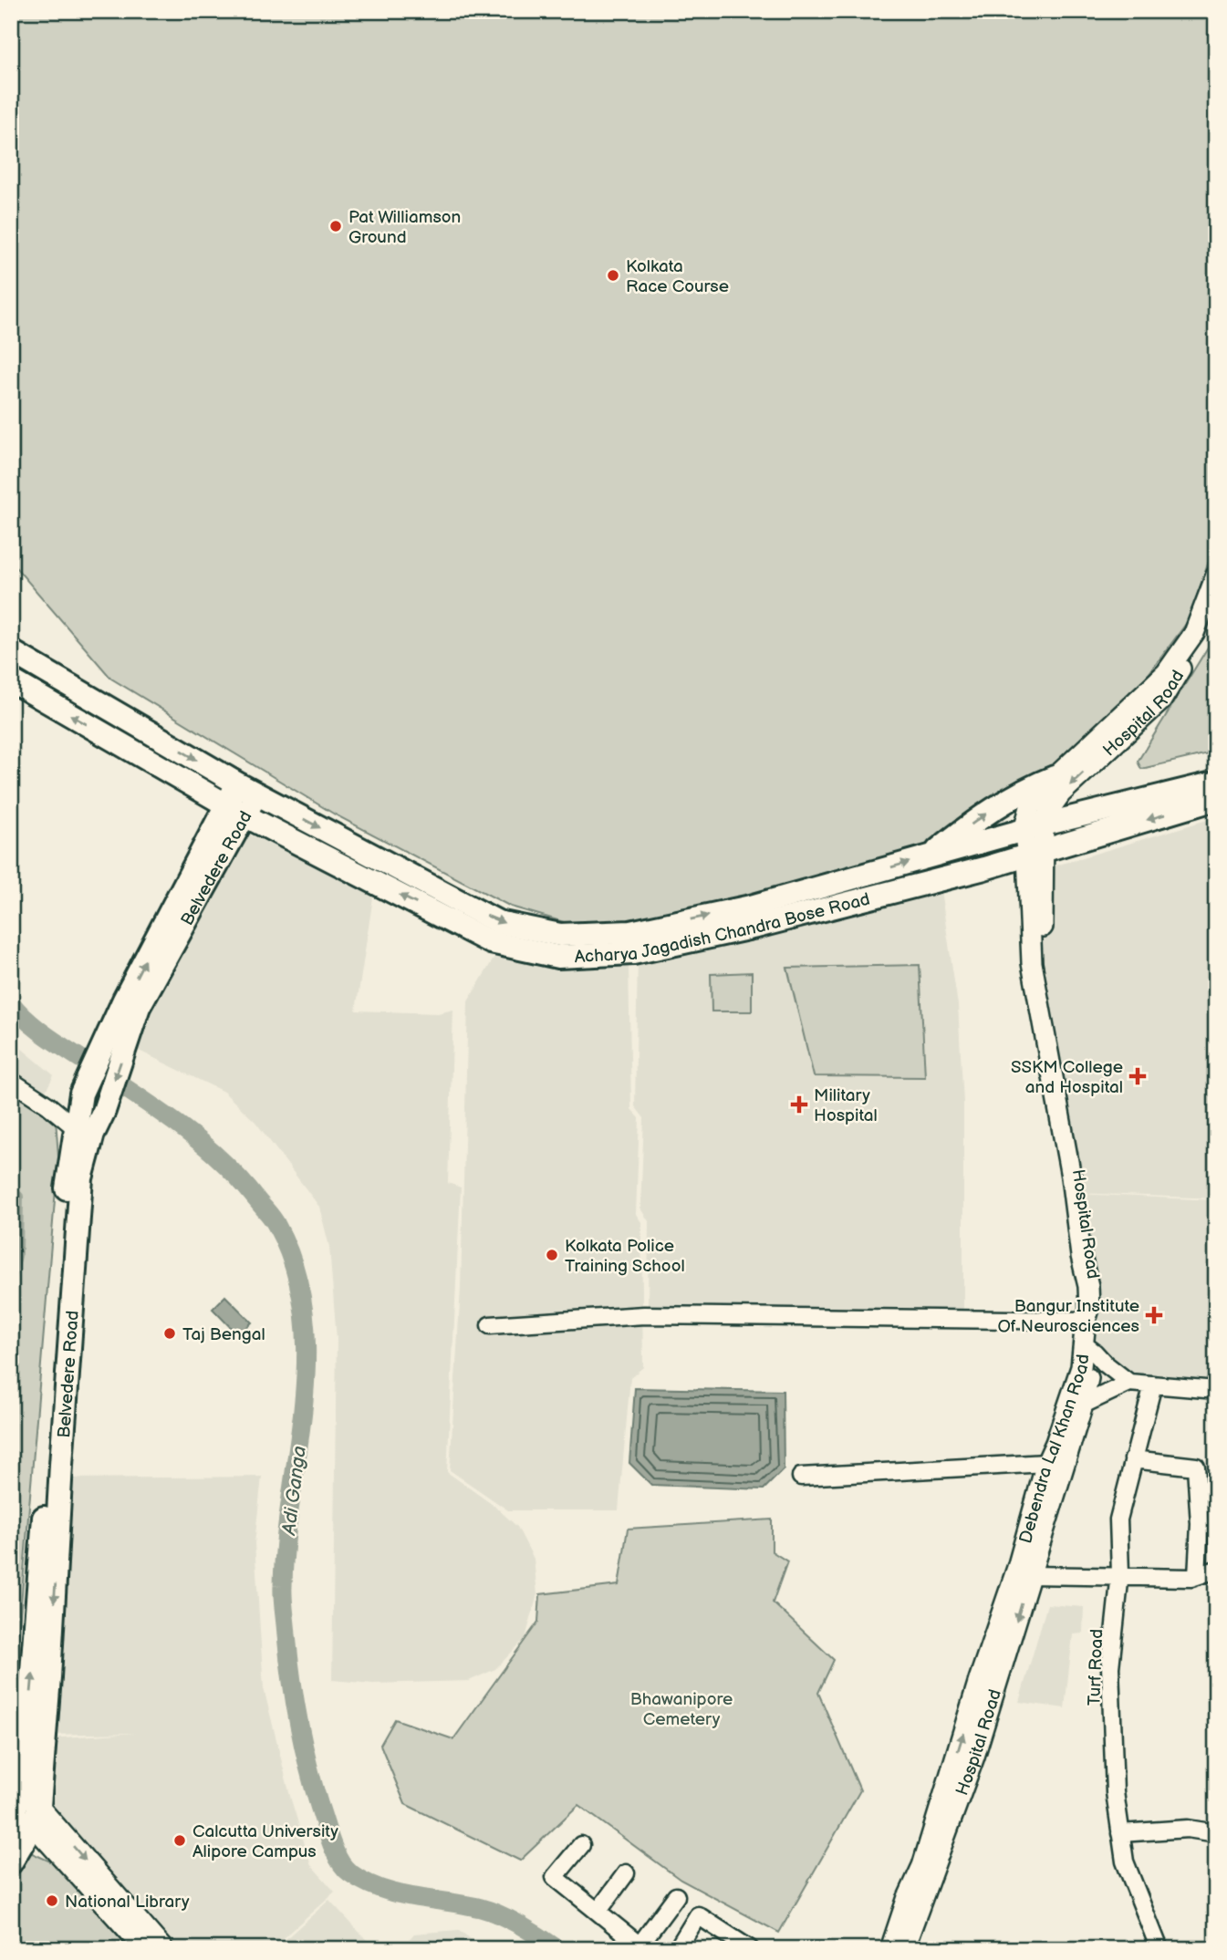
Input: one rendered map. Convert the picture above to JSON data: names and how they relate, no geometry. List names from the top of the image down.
{
  "streets": {
    "highway": ["Belvedere Road", "Acharya Jagadish Chandra Bose Road"],
    "main road": ["Hospital Road", "Debendra Lal Khan Road"],
    "street": ["Turf Road"]
  },
  "crossings": [
    ["Hospital Road", "Acharya Jagadish Chandra Bose Road"],
    ["Hospital Road", "Debendra Lal Khan Road"],
    ["Belvedere Road", "Acharya Jagadish Chandra Bose Road"],
    ["Acharya Jagadish Chandra Bose Road", "Debendra Lal Khan Road"]
  ],
  "one_way": ["Debendra Lal Khan Road"],
  "water": ["Adi Ganga"],
  "parks": ["Bhawanipore Cemetery"],
  "places": {
    "other": [
      "Pat Williamson Ground",
      "Kolkata Race Course",
      "Kolkata Police Training School",
      "Taj Bengal",
      "Calcutta University Alipore Campus",
      "National Library"
    ],
    "health": ["SSKM College and Hospital", "Military Hospital", "Bangur Institute Of Neurosciences"]
  }
}
